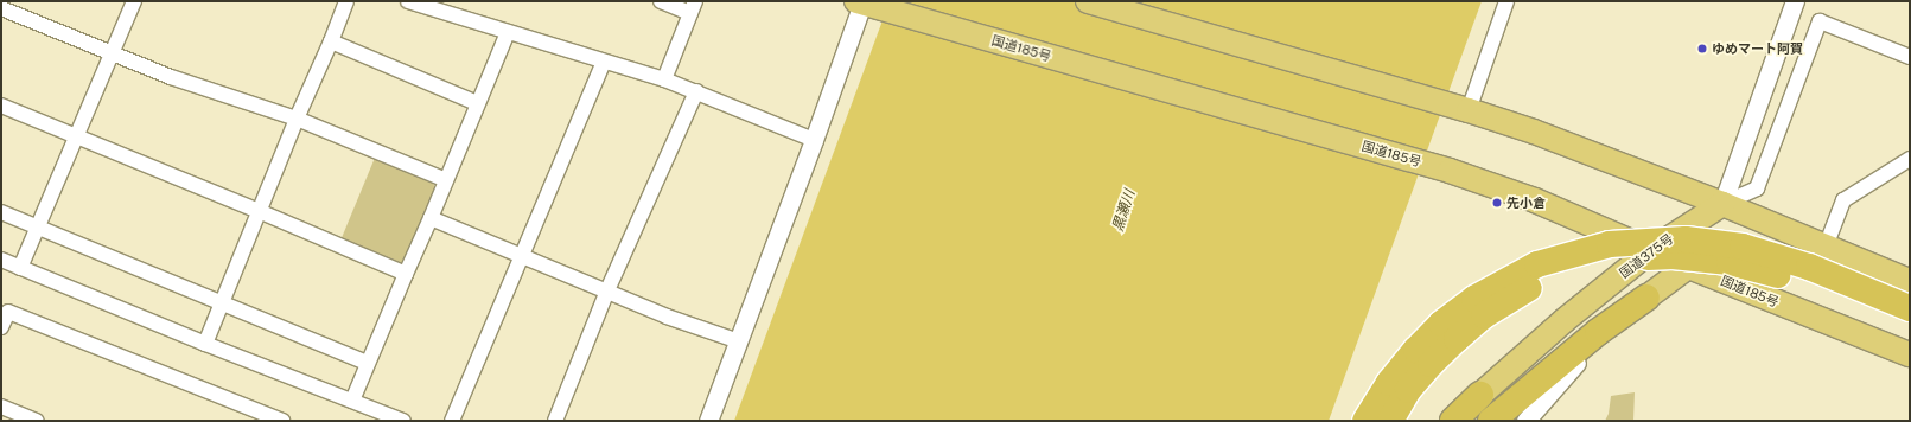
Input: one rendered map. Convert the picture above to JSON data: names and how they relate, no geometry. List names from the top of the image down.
{
  "streets": {
    "highway": ["国道185号", "国道375号"]
  },
  "crossings": [
    ["国道185号", "国道375号"]
  ],
  "water": ["黒瀬川"],
  "places": ["ゆめマート阿賀", "先小倉"]
}
